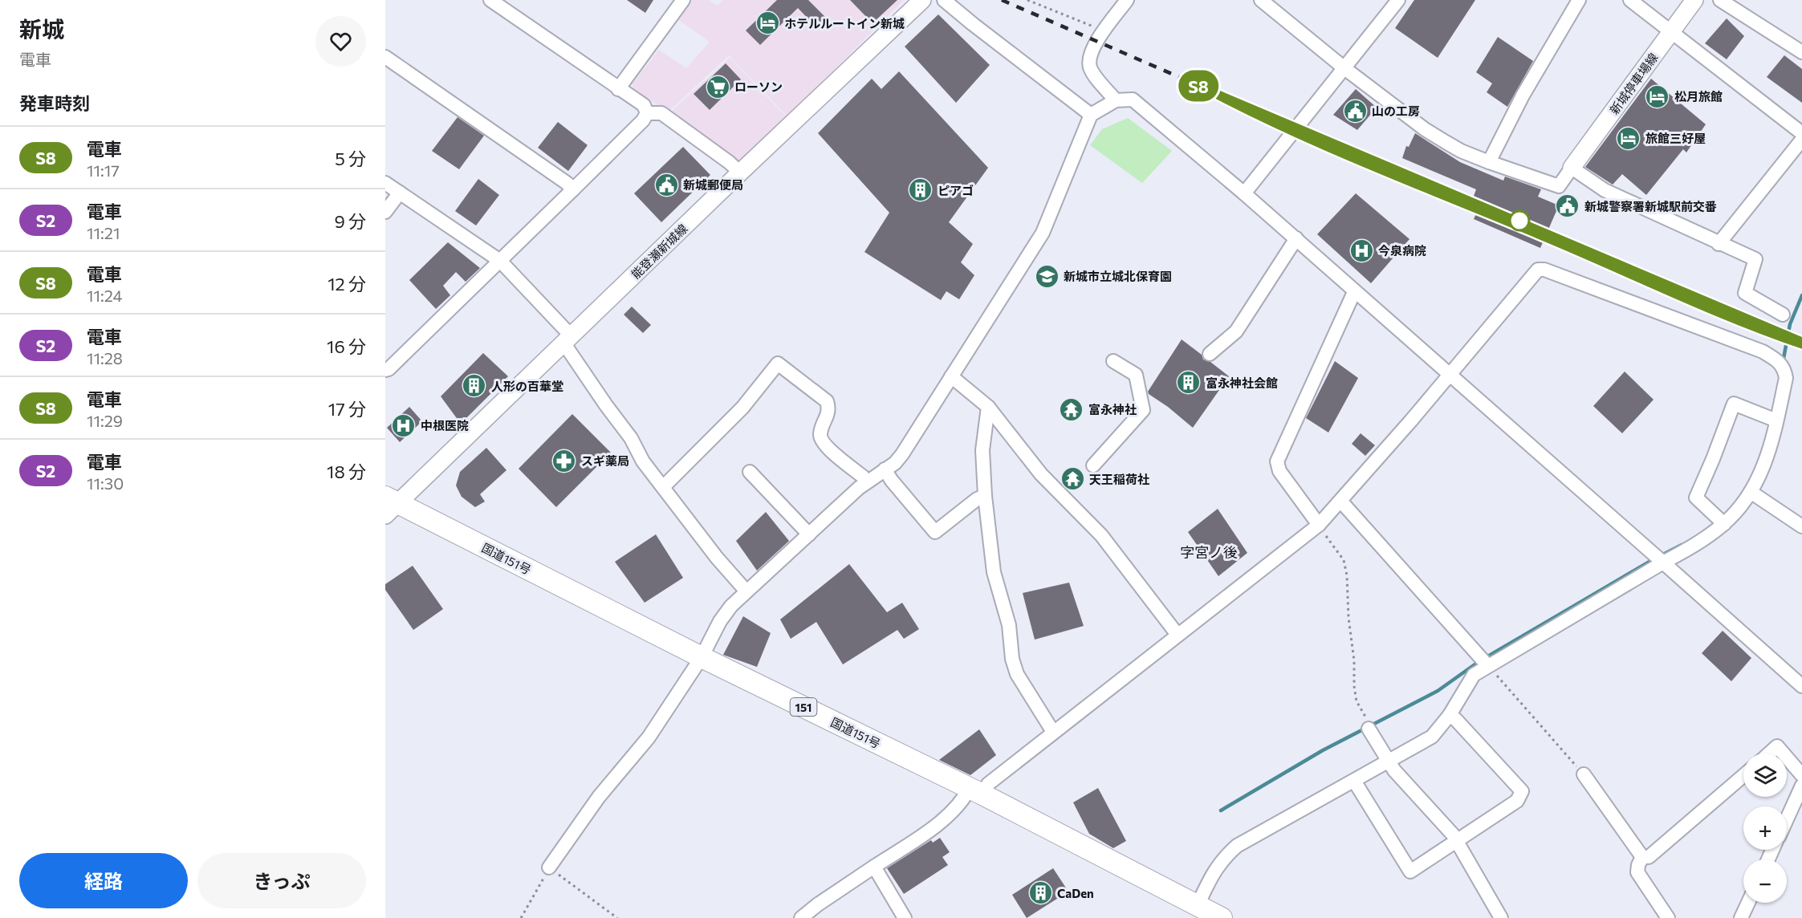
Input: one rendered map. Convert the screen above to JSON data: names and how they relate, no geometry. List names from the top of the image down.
{
  "streets": {
    "highway": ["国道151号", "151"],
    "main road": ["新城停車場線", "能登瀬新城線"]
  },
  "crossings": [
    ["能登瀬新城線", "国道151号"]
  ],
  "districts": ["字宮ノ後"],
  "places": {
    "hotel": ["ホテルルートイン新城", "松月旅館", "旅館三好屋"],
    "supermarket": ["ローソン"],
    "public building": ["山の工房", "新城郵便局", "新城警察署新城駅前交番"],
    "building": [
      "ピアゴ",
      "富永神社会館",
      "人形の百華堂",
      "CaDen"
    ],
    "hospital": ["今泉病院", "中根医院"],
    "school or university": ["新城市立城北保育園"],
    "temple": ["富永神社", "天王稲荷社"],
    "pharmacy": ["スギ薬局"]
  },
  "page": {
    "heading": [
      ["新城", "電車"],
      "発車時刻"
    ],
    "on_map": "S8",
    "list": [
      {
        "mark": "S8",
        "name": "電車",
        "note": "11:17",
        "value": "5 分"
      },
      {
        "mark": "S2",
        "name": "電車",
        "note": "11:21",
        "value": "9 分"
      },
      {
        "mark": "S8",
        "name": "電車",
        "note": "11:24",
        "value": "12 分"
      },
      {
        "mark": "S2",
        "name": "電車",
        "note": "11:28",
        "value": "16 分"
      },
      {
        "mark": "S8",
        "name": "電車",
        "note": "11:29",
        "value": "17 分"
      },
      {
        "mark": "S2",
        "name": "電車",
        "note": "11:30",
        "value": "18 分"
      }
    ],
    "map_buttons": ["+", "−"],
    "buttons": ["経路", "きっぷ"]
  }
}
